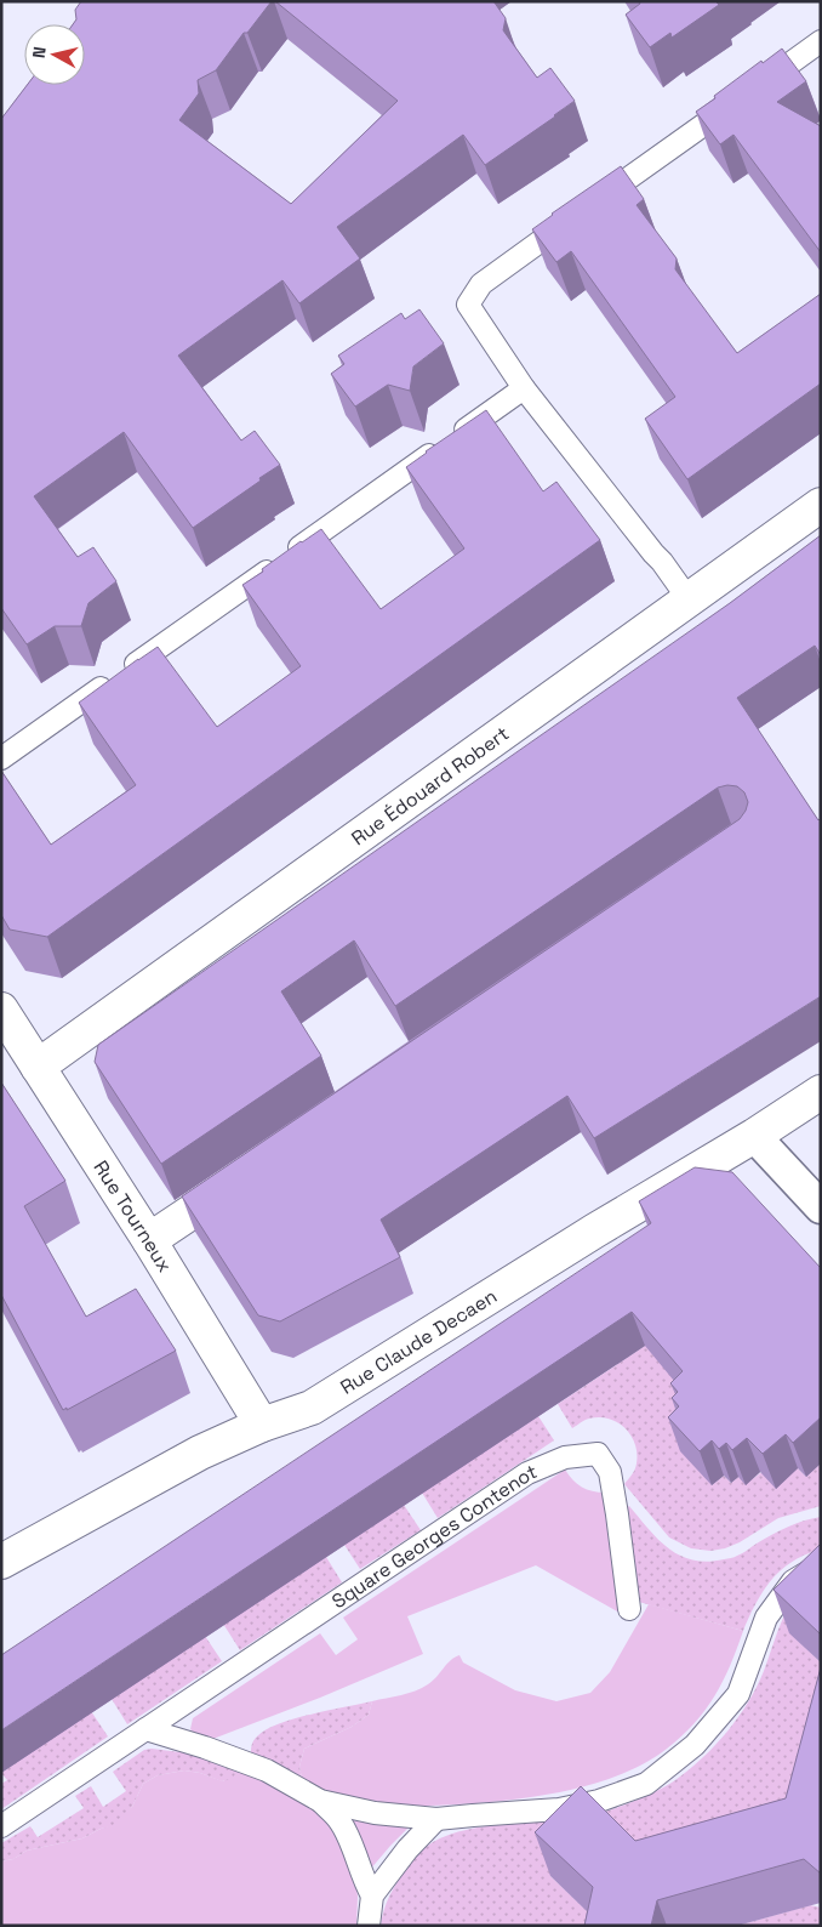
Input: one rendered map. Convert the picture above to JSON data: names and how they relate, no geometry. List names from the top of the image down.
{
  "streets": {
    "street": ["Rue Édouard Robert", "Rue Tourneux", "Rue Claude Decaen"],
    "lane": ["Square Georges Contenot"]
  },
  "crossings": [
    ["Rue Édouard Robert", "Rue Tourneux"],
    ["Rue Tourneux", "Rue Claude Decaen"]
  ],
  "north": "left"
}
